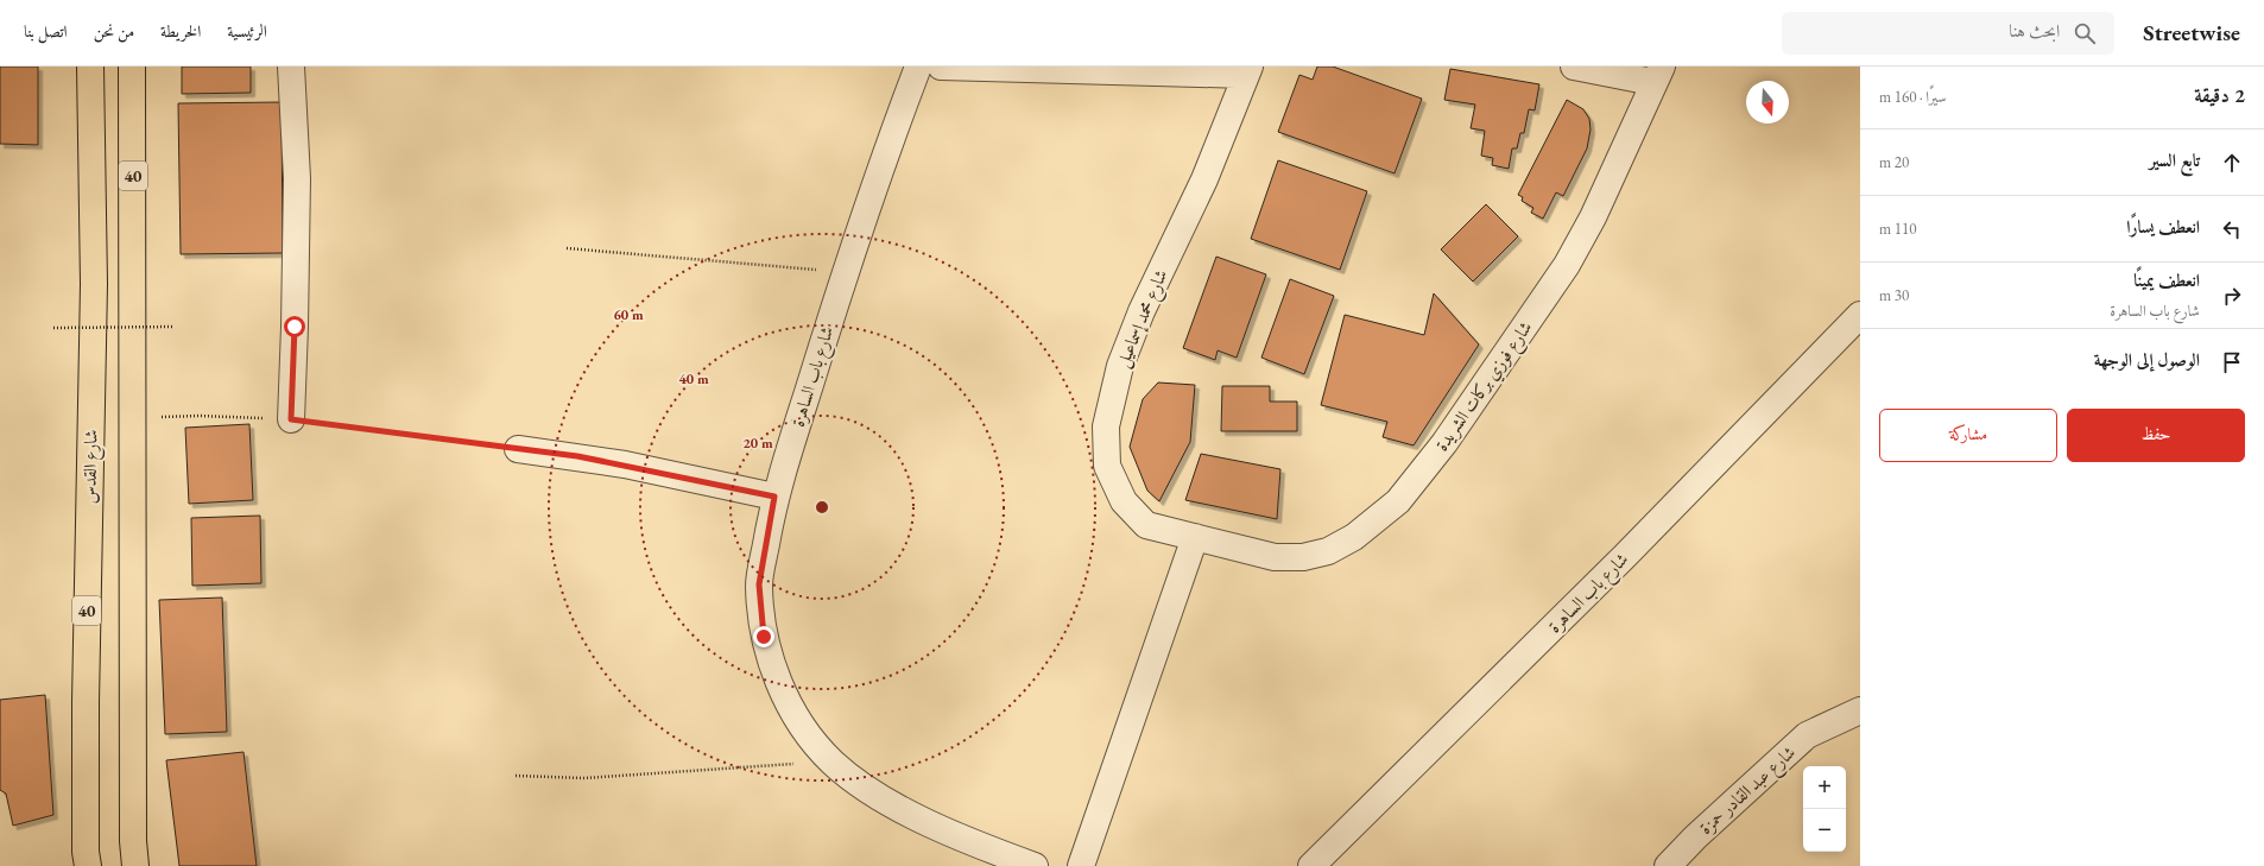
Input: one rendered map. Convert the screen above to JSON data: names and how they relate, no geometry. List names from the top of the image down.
{
  "streets": {
    "highway": ["40", "شارع القدس"],
    "street": [
      "شارع محمد إسماعيل",
      "شارع باب الساهرة",
      "شارع فوزي بركات الشريدة",
      "شارع عبد القادر حمزة"
    ]
  },
  "crossings": [
    ["شارع محمد إسماعيل", "شارع فوزي بركات الشريدة"]
  ],
  "north": "bottom",
  "page": {
    "header": "Streetwise",
    "search": "ابحث هنا",
    "nav": [
      "الرئيسية",
      "الخريطة",
      "من نحن",
      "اتصل بنا"
    ],
    "heading": ["2 دقيقة", "سيرًا · 160 m"],
    "list": [
      ["تابع السير", "20 m"],
      ["انعطف يسارًا", "110 m"],
      ["انعطف يمينًا", "شارع باب الساهرة", "30 m"],
      "الوصول إلى الوجهة"
    ],
    "buttons": ["حفظ", "مشاركة"],
    "map_buttons": ["+", "−"]
  },
  "rings": ["60 m", "40 m", "20 m"]
}
